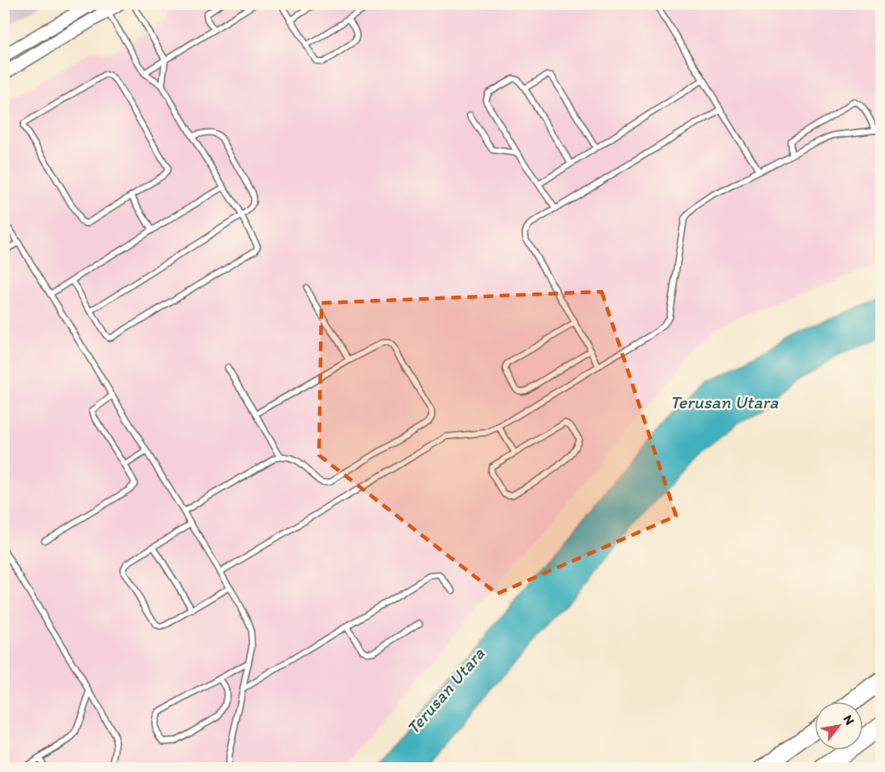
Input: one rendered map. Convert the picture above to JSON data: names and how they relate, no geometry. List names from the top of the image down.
{
  "water": ["Terusan Utara"],
  "north": "top right"
}
